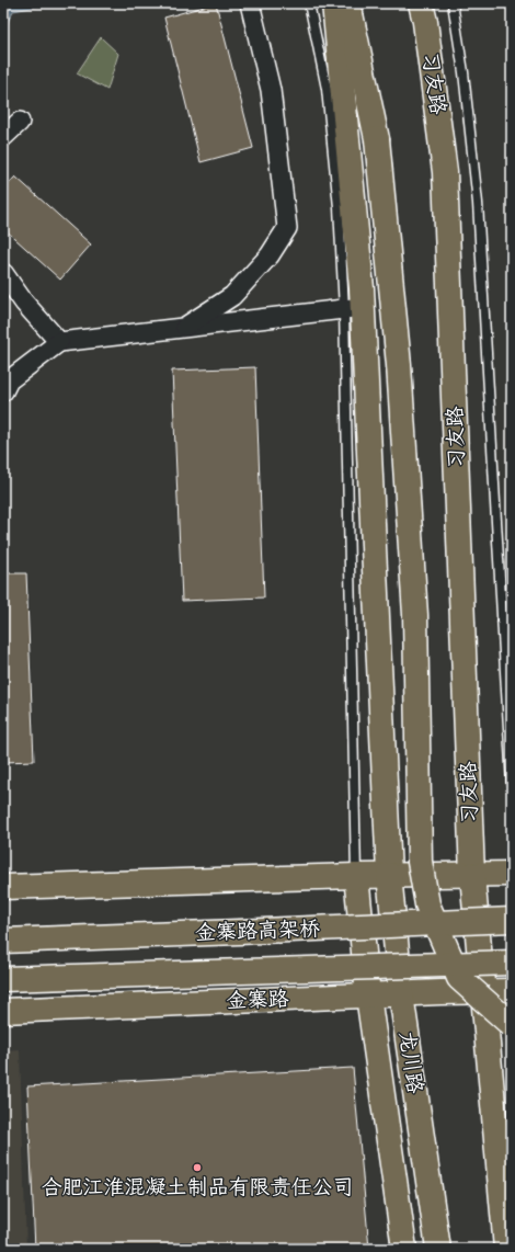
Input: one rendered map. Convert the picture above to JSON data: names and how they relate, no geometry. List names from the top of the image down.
{
  "streets": {
    "main road": [
      "习友路",
      "金寨路高架桥",
      "金寨路",
      "龙川路"
    ]
  },
  "crossings": [
    ["金寨路", "龙川路"]
  ],
  "places": ["合肥江淮混凝土制品有限责任公司"]
}
